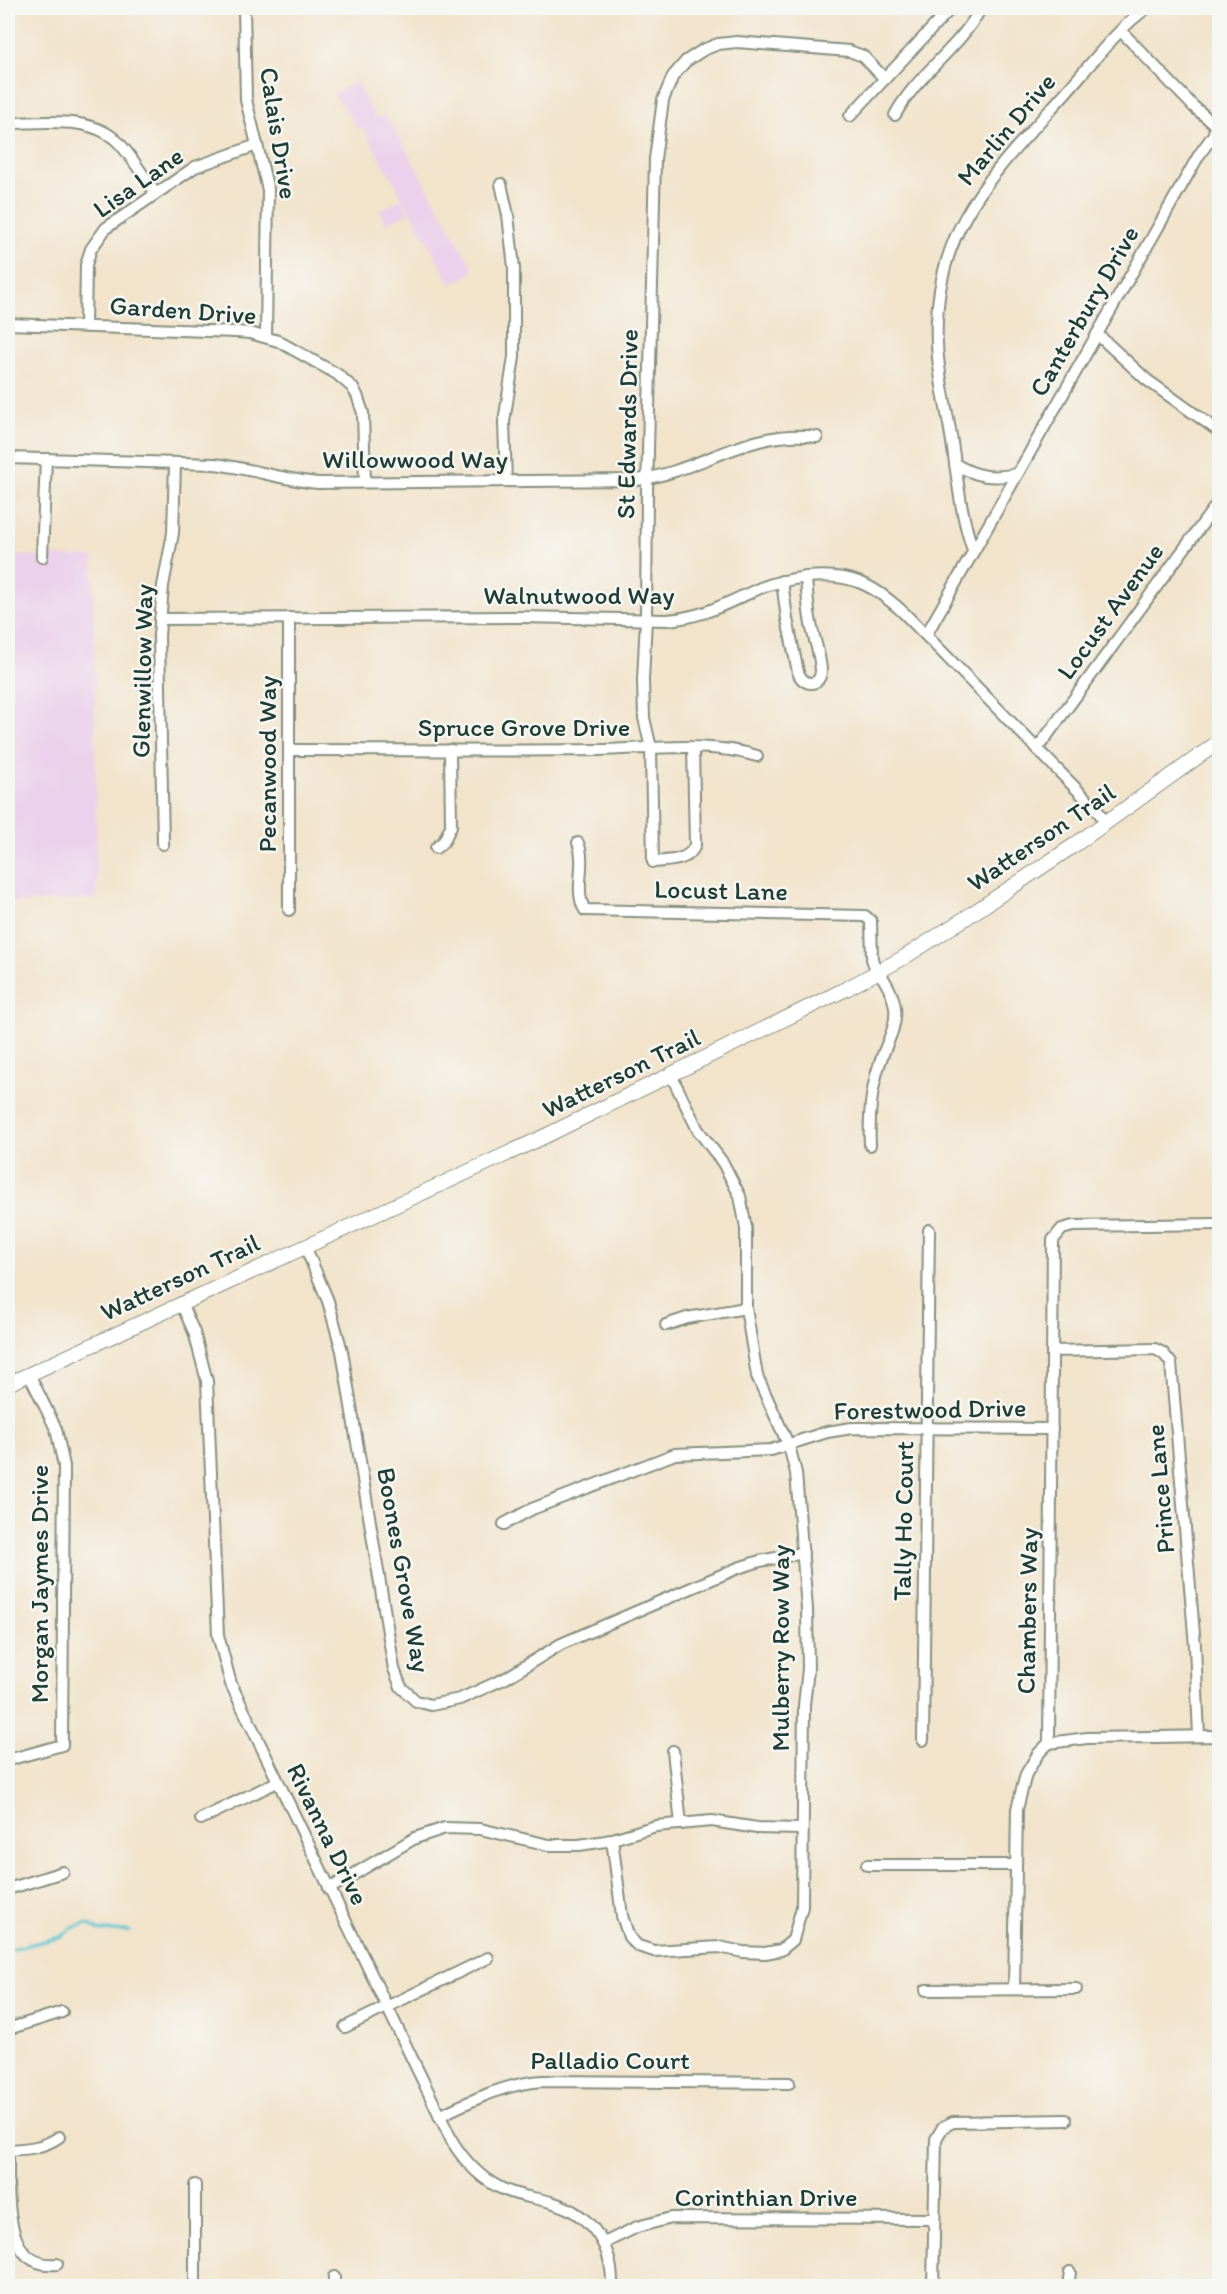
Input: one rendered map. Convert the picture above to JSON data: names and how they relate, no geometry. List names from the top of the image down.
{
  "streets": {
    "main road": ["Watterson Trail"],
    "street": [
      "Marlin Drive",
      "Calais Drive",
      "Lisa Lane",
      "Garden Drive",
      "Canterbury Drive",
      "St Edwards Drive",
      "Willowwood Way",
      "Walnutwood Way",
      "Locust Avenue",
      "Glenwillow Way",
      "Spruce Grove Drive",
      "Pecanwood Way",
      "Locust Lane",
      "Forestwood Drive",
      "Prince Lane",
      "Tally Ho Court",
      "Boones Grove Way",
      "Morgan Jaymes Drive",
      "Chambers Way",
      "Mulberry Row Way",
      "Rivanna Drive",
      "Palladio Court",
      "Corinthian Drive"
    ]
  },
  "crossings": [
    ["Marlin Drive", "Canterbury Drive"],
    ["Calais Drive", "Lisa Lane"],
    ["Calais Drive", "Garden Drive"],
    ["Lisa Lane", "Garden Drive"],
    ["Garden Drive", "Willowwood Way"],
    ["Canterbury Drive", "Walnutwood Way"],
    ["St Edwards Drive", "Willowwood Way"],
    ["St Edwards Drive", "Walnutwood Way"],
    ["St Edwards Drive", "Spruce Grove Drive"],
    ["Willowwood Way", "Glenwillow Way"],
    ["Walnutwood Way", "Locust Avenue"],
    ["Walnutwood Way", "Glenwillow Way"],
    ["Walnutwood Way", "Pecanwood Way"],
    ["Walnutwood Way", "Watterson Trail"],
    ["Spruce Grove Drive", "Pecanwood Way"],
    ["Watterson Trail", "Locust Lane"],
    ["Watterson Trail", "Boones Grove Way"],
    ["Watterson Trail", "Morgan Jaymes Drive"],
    ["Watterson Trail", "Mulberry Row Way"],
    ["Watterson Trail", "Rivanna Drive"],
    ["Forestwood Drive", "Tally Ho Court"],
    ["Forestwood Drive", "Chambers Way"],
    ["Forestwood Drive", "Mulberry Row Way"],
    ["Prince Lane", "Chambers Way"],
    ["Boones Grove Way", "Mulberry Row Way"],
    ["Rivanna Drive", "Palladio Court"],
    ["Rivanna Drive", "Corinthian Drive"]
  ]
}
